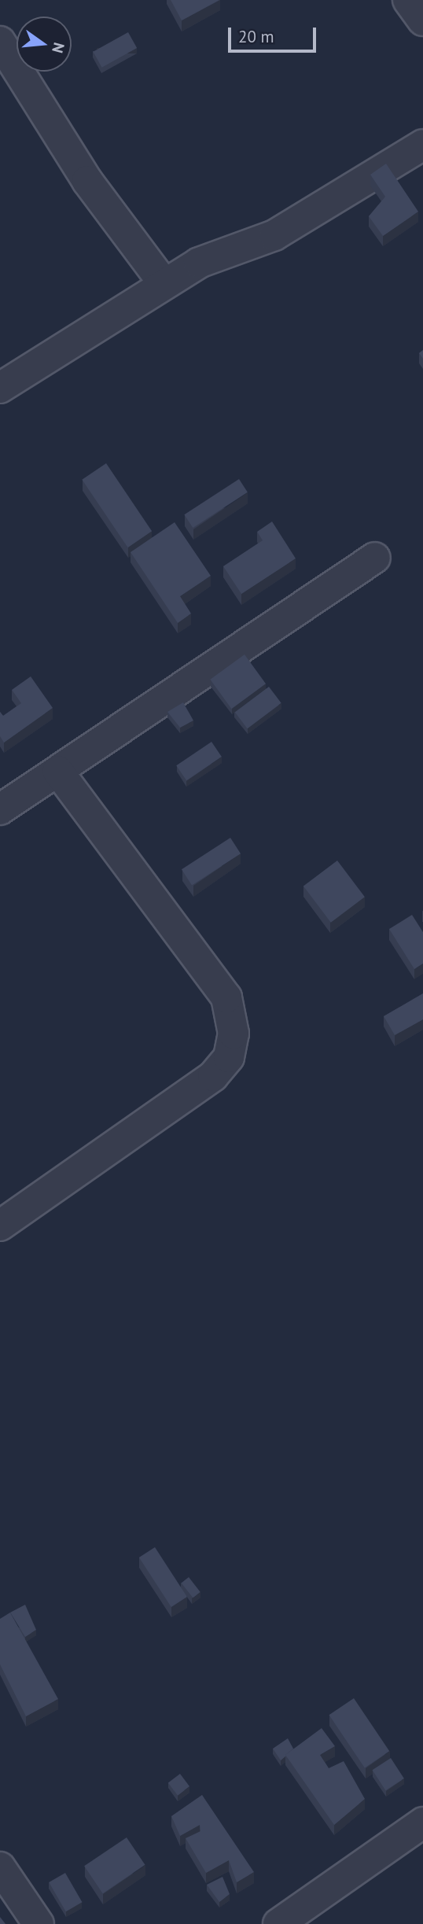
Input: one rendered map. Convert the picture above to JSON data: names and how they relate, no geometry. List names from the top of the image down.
{
  "scale_bar": "20 m",
  "north": "right"
}
